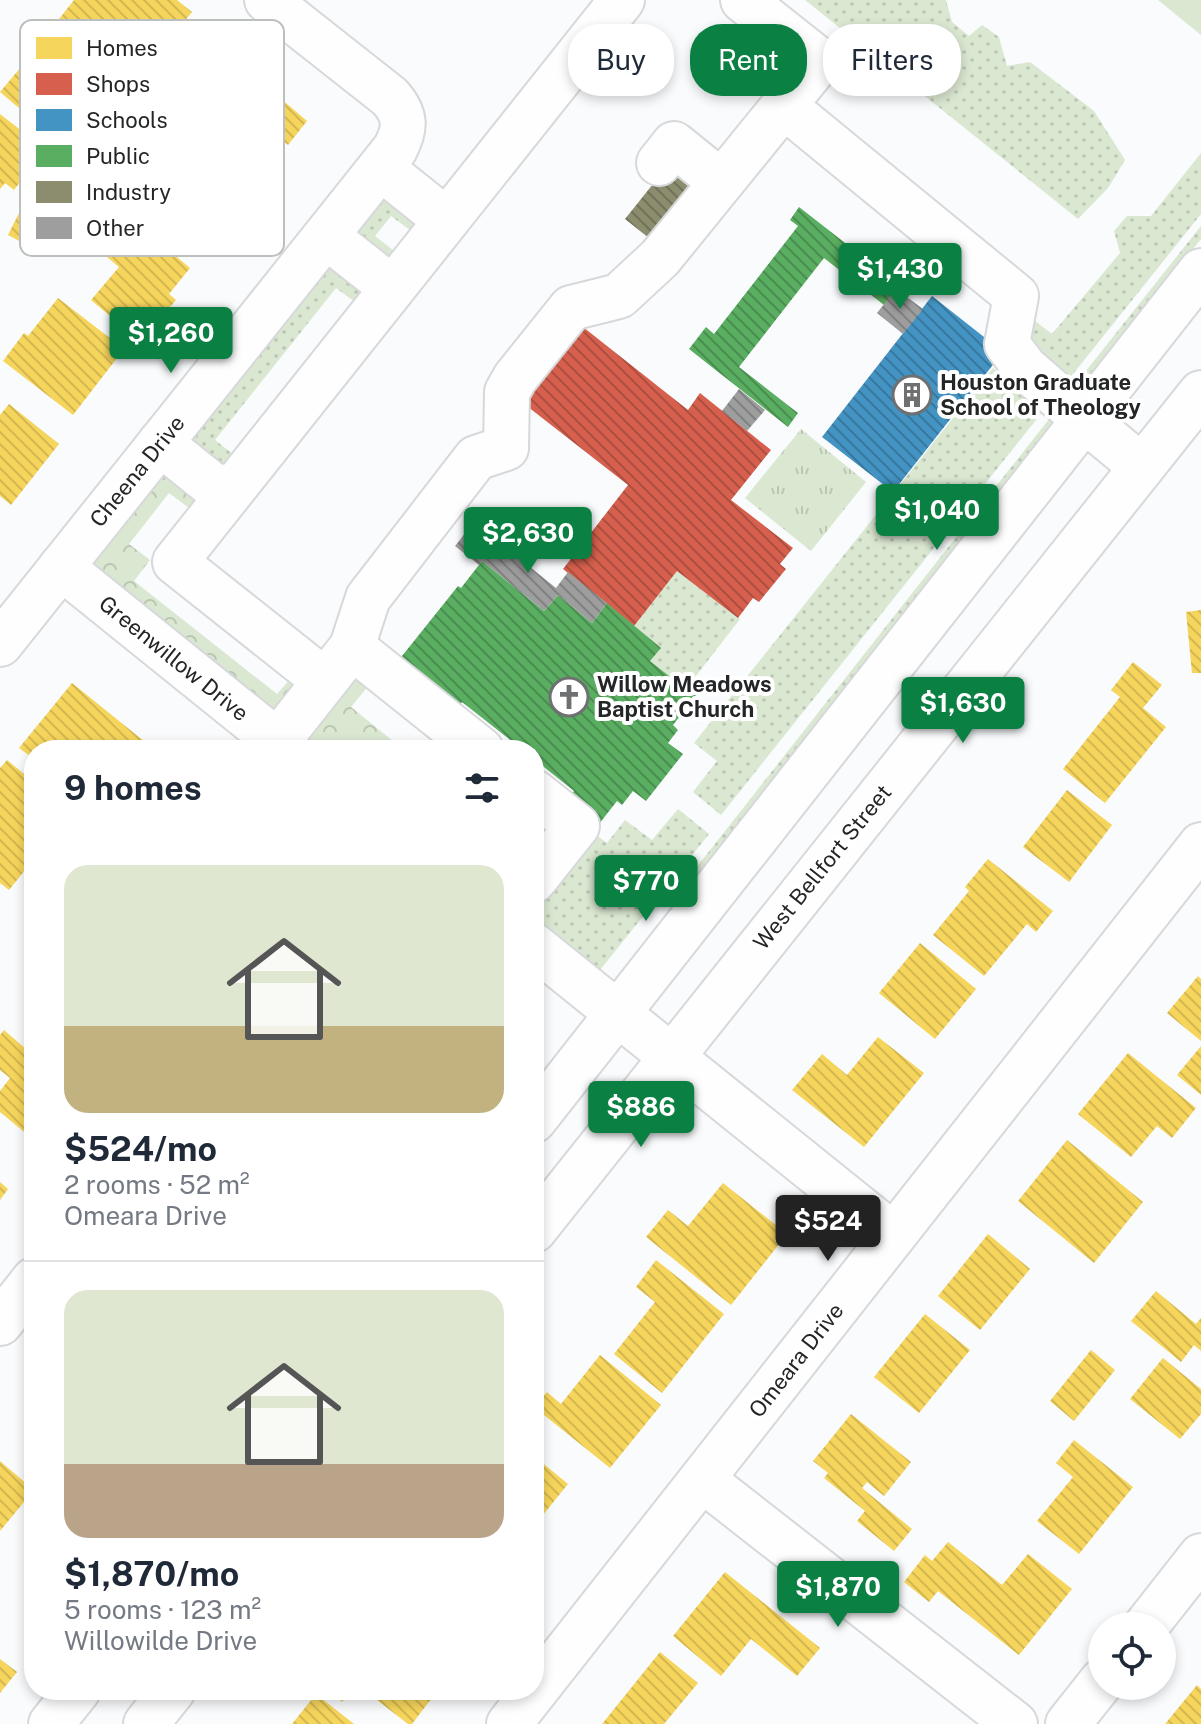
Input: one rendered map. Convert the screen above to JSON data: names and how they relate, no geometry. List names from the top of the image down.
{
  "streets": {
    "street": [
      "Cheena Drive",
      "Greenwillow Drive",
      "West Bellfort Street",
      "Omeara Drive"
    ]
  },
  "crossings": [
    ["Cheena Drive", "Greenwillow Drive"]
  ],
  "places": {
    "building": ["Houston Graduate School of Theology"],
    "church": ["Willow Meadows Baptist Church"]
  },
  "legend": [
    "Homes",
    "Shops",
    "Schools",
    "Public",
    "Industry",
    "Other"
  ],
  "page": {
    "chip": ["Buy", "Rent", "Filters"],
    "price": [
      "$1,430",
      "$1,260",
      "$1,040",
      "$2,630",
      "$1,630",
      "$770",
      "$886",
      "$524",
      "$1,870"
    ],
    "heading": "9 homes",
    "list": [
      {
        "name": "$524/mo",
        "note": "2 rooms · 52 m² · Omeara Drive"
      },
      {
        "name": "$1,870/mo",
        "note": "5 rooms · 123 m² · Willowilde Drive"
      }
    ]
  }
}
